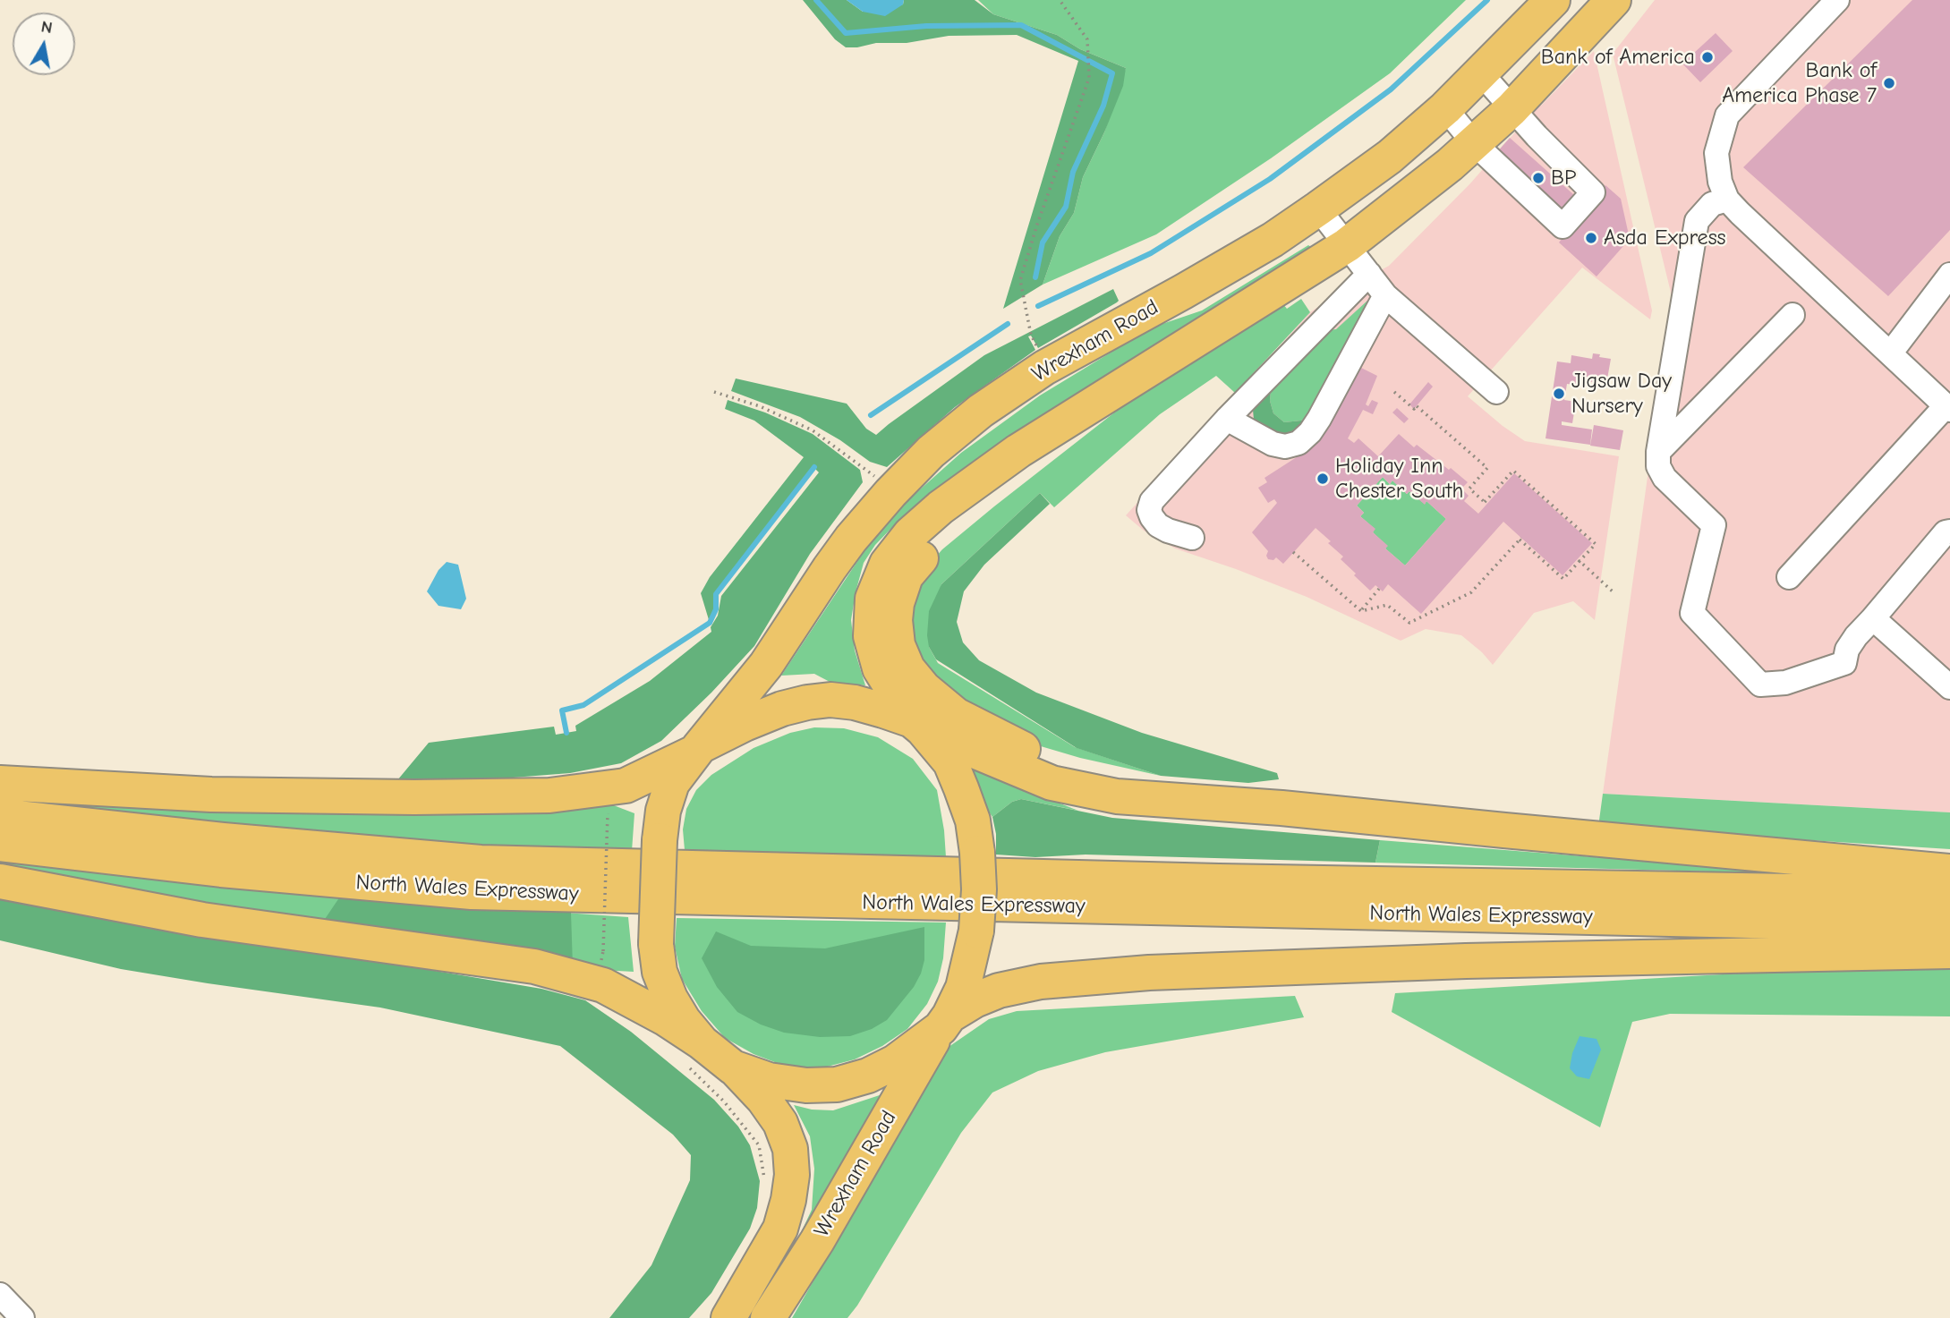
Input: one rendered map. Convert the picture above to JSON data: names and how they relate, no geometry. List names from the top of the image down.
{
  "streets": {
    "highway": ["Wrexham Road", "North Wales Expressway"]
  },
  "places": [
    "Bank of America",
    "Bank of America Phase 7",
    "BP",
    "Asda Express",
    "Jigsaw Day Nursery",
    "Holiday Inn Chester South"
  ],
  "north": "top"
}
